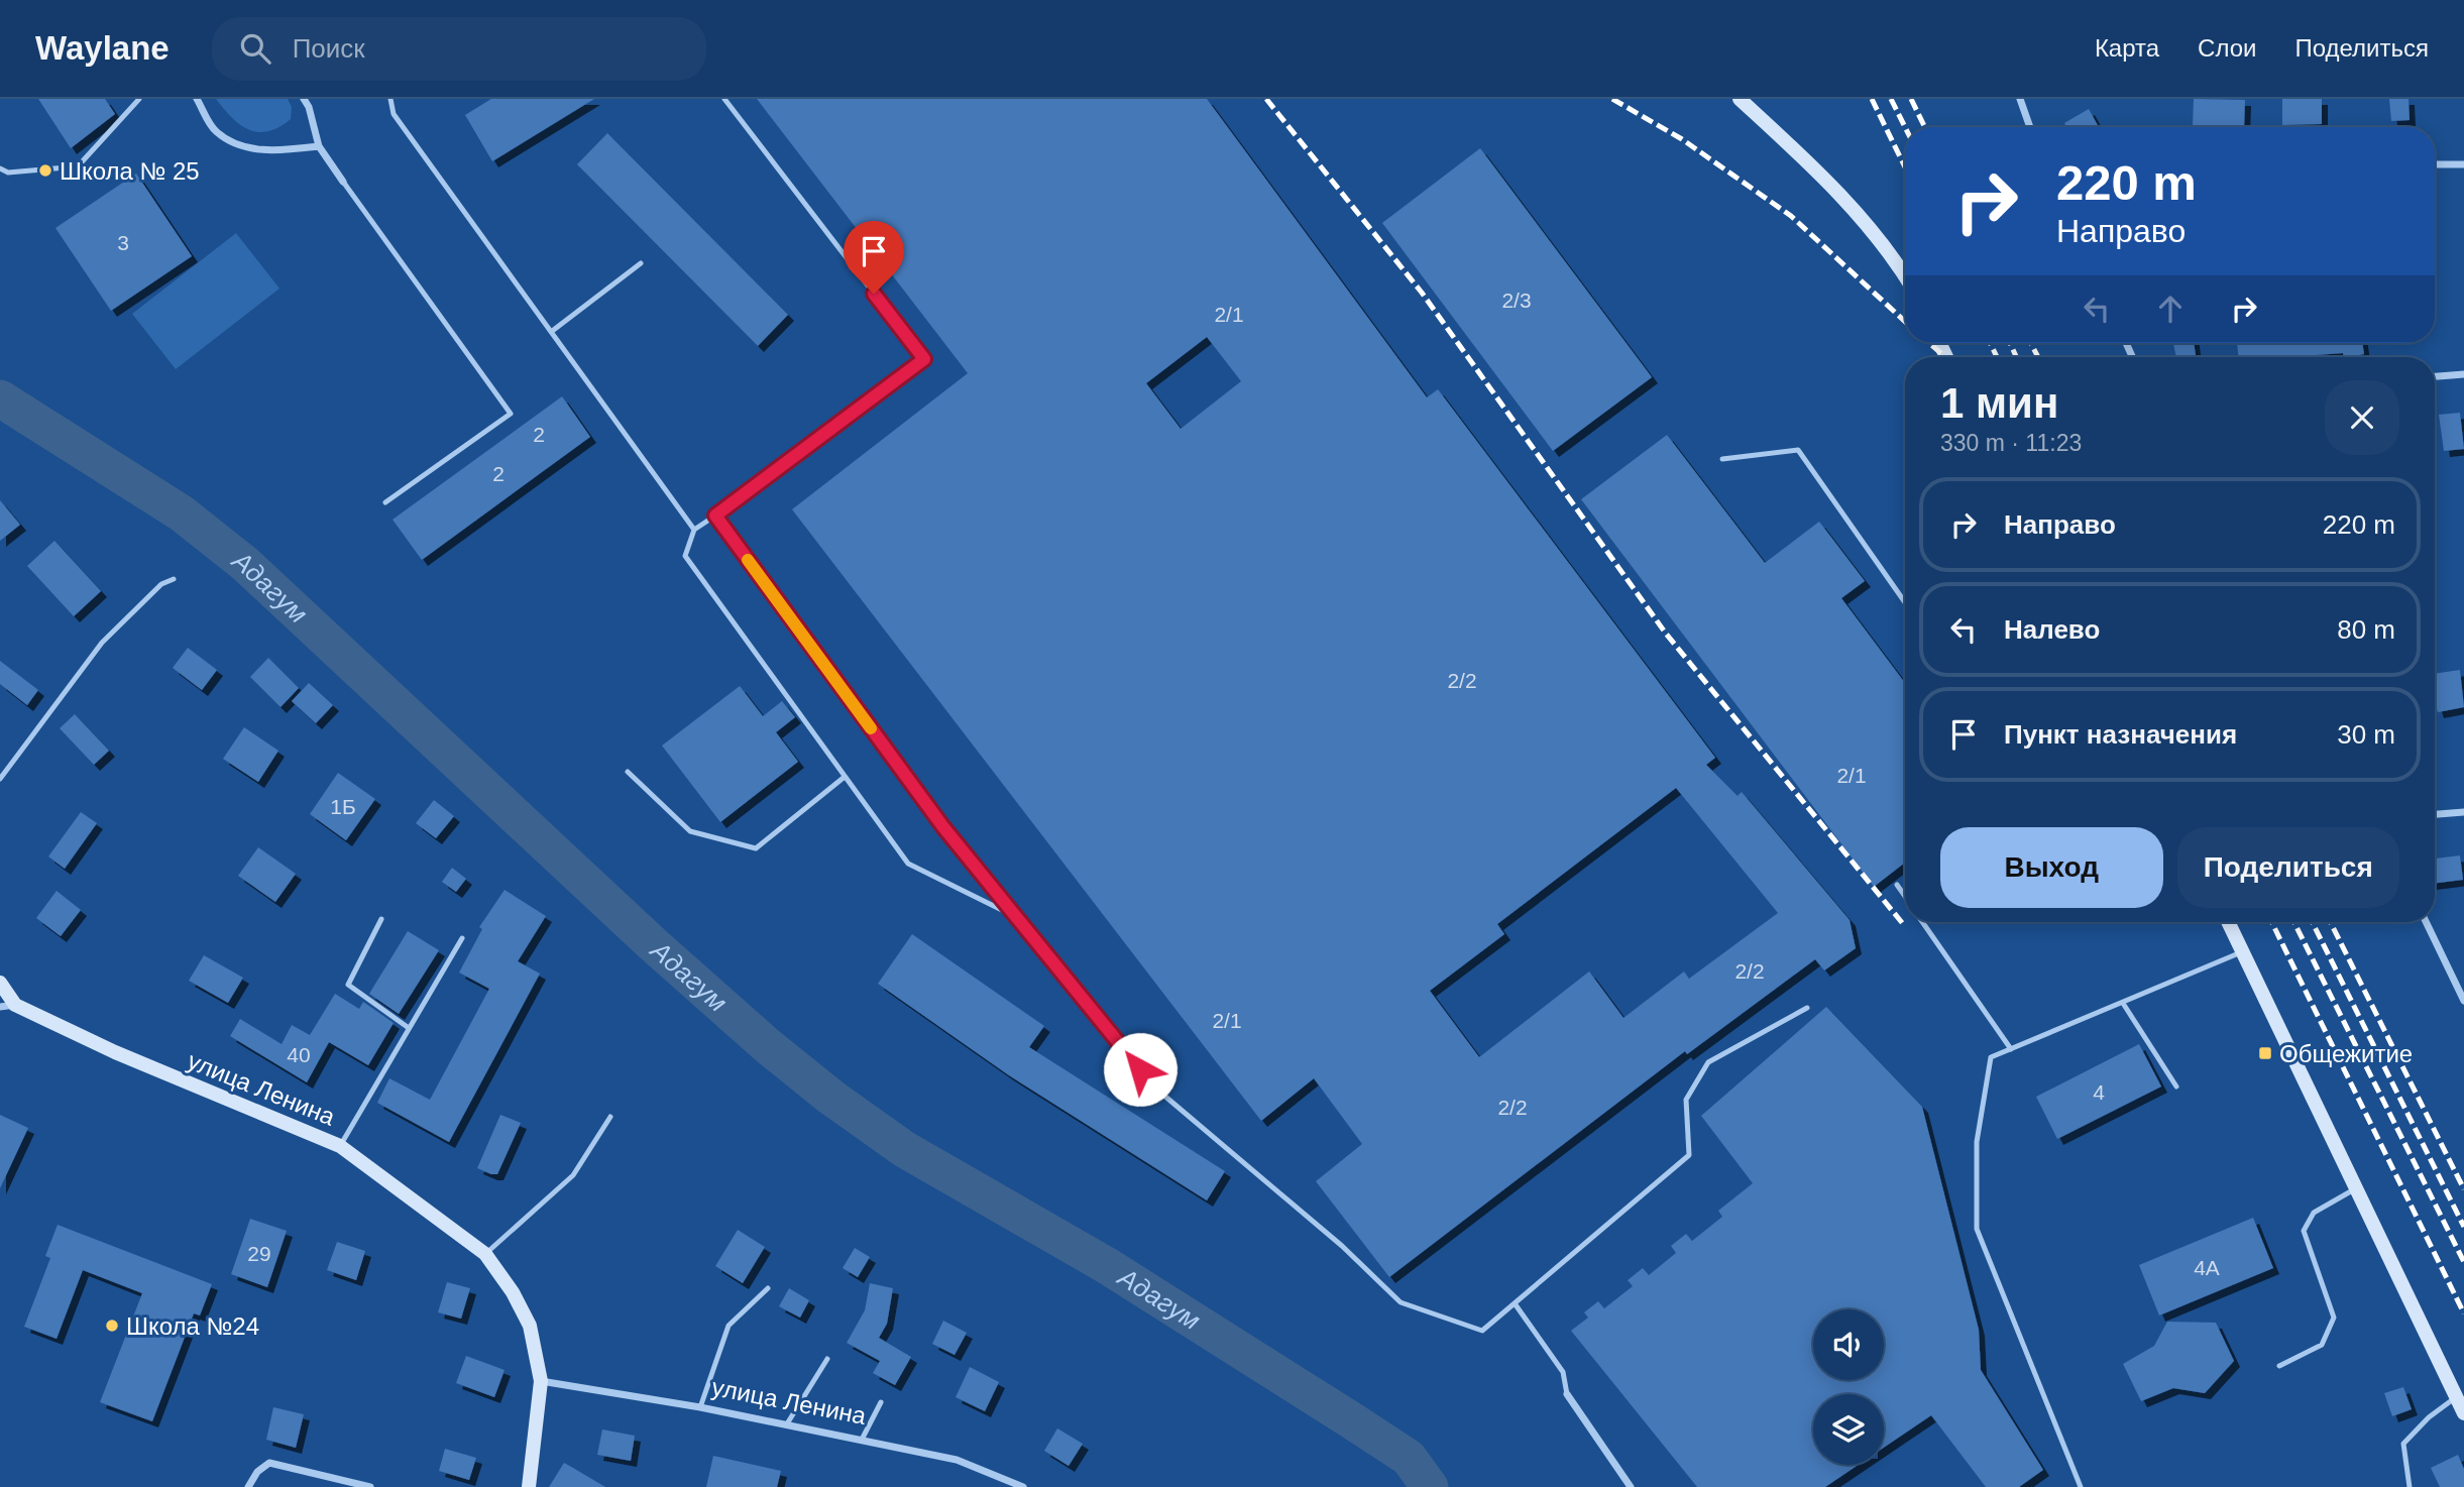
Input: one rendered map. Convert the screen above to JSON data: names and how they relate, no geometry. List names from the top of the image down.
{
  "streets": {
    "main road": ["улица Ленина"]
  },
  "water": ["Адагум"],
  "places": {
    "other": ["Школа № 25", "Школа №24"],
    "transit": ["Общежитие"]
  },
  "house_numbers": [
    "3",
    "2/3",
    "2/1",
    "2",
    "2",
    "2/2",
    "2/1",
    "1Б",
    "2/2",
    "2/1",
    "40",
    "4",
    "2/2",
    "29",
    "4А"
  ],
  "page": {
    "header": "Waylane",
    "search": "Поиск",
    "nav": ["Карта", "Слои", "Поделиться"],
    "turn": ["220 m", "Направо"],
    "heading": ["1 мин", "330 m · 11:23"],
    "list": [
      {
        "name": "Направо",
        "value": "220 m"
      },
      {
        "name": "Налево",
        "value": "80 m"
      },
      {
        "name": "Пункт назначения",
        "value": "30 m"
      }
    ],
    "buttons": ["Выход", "Поделиться"]
  }
}
